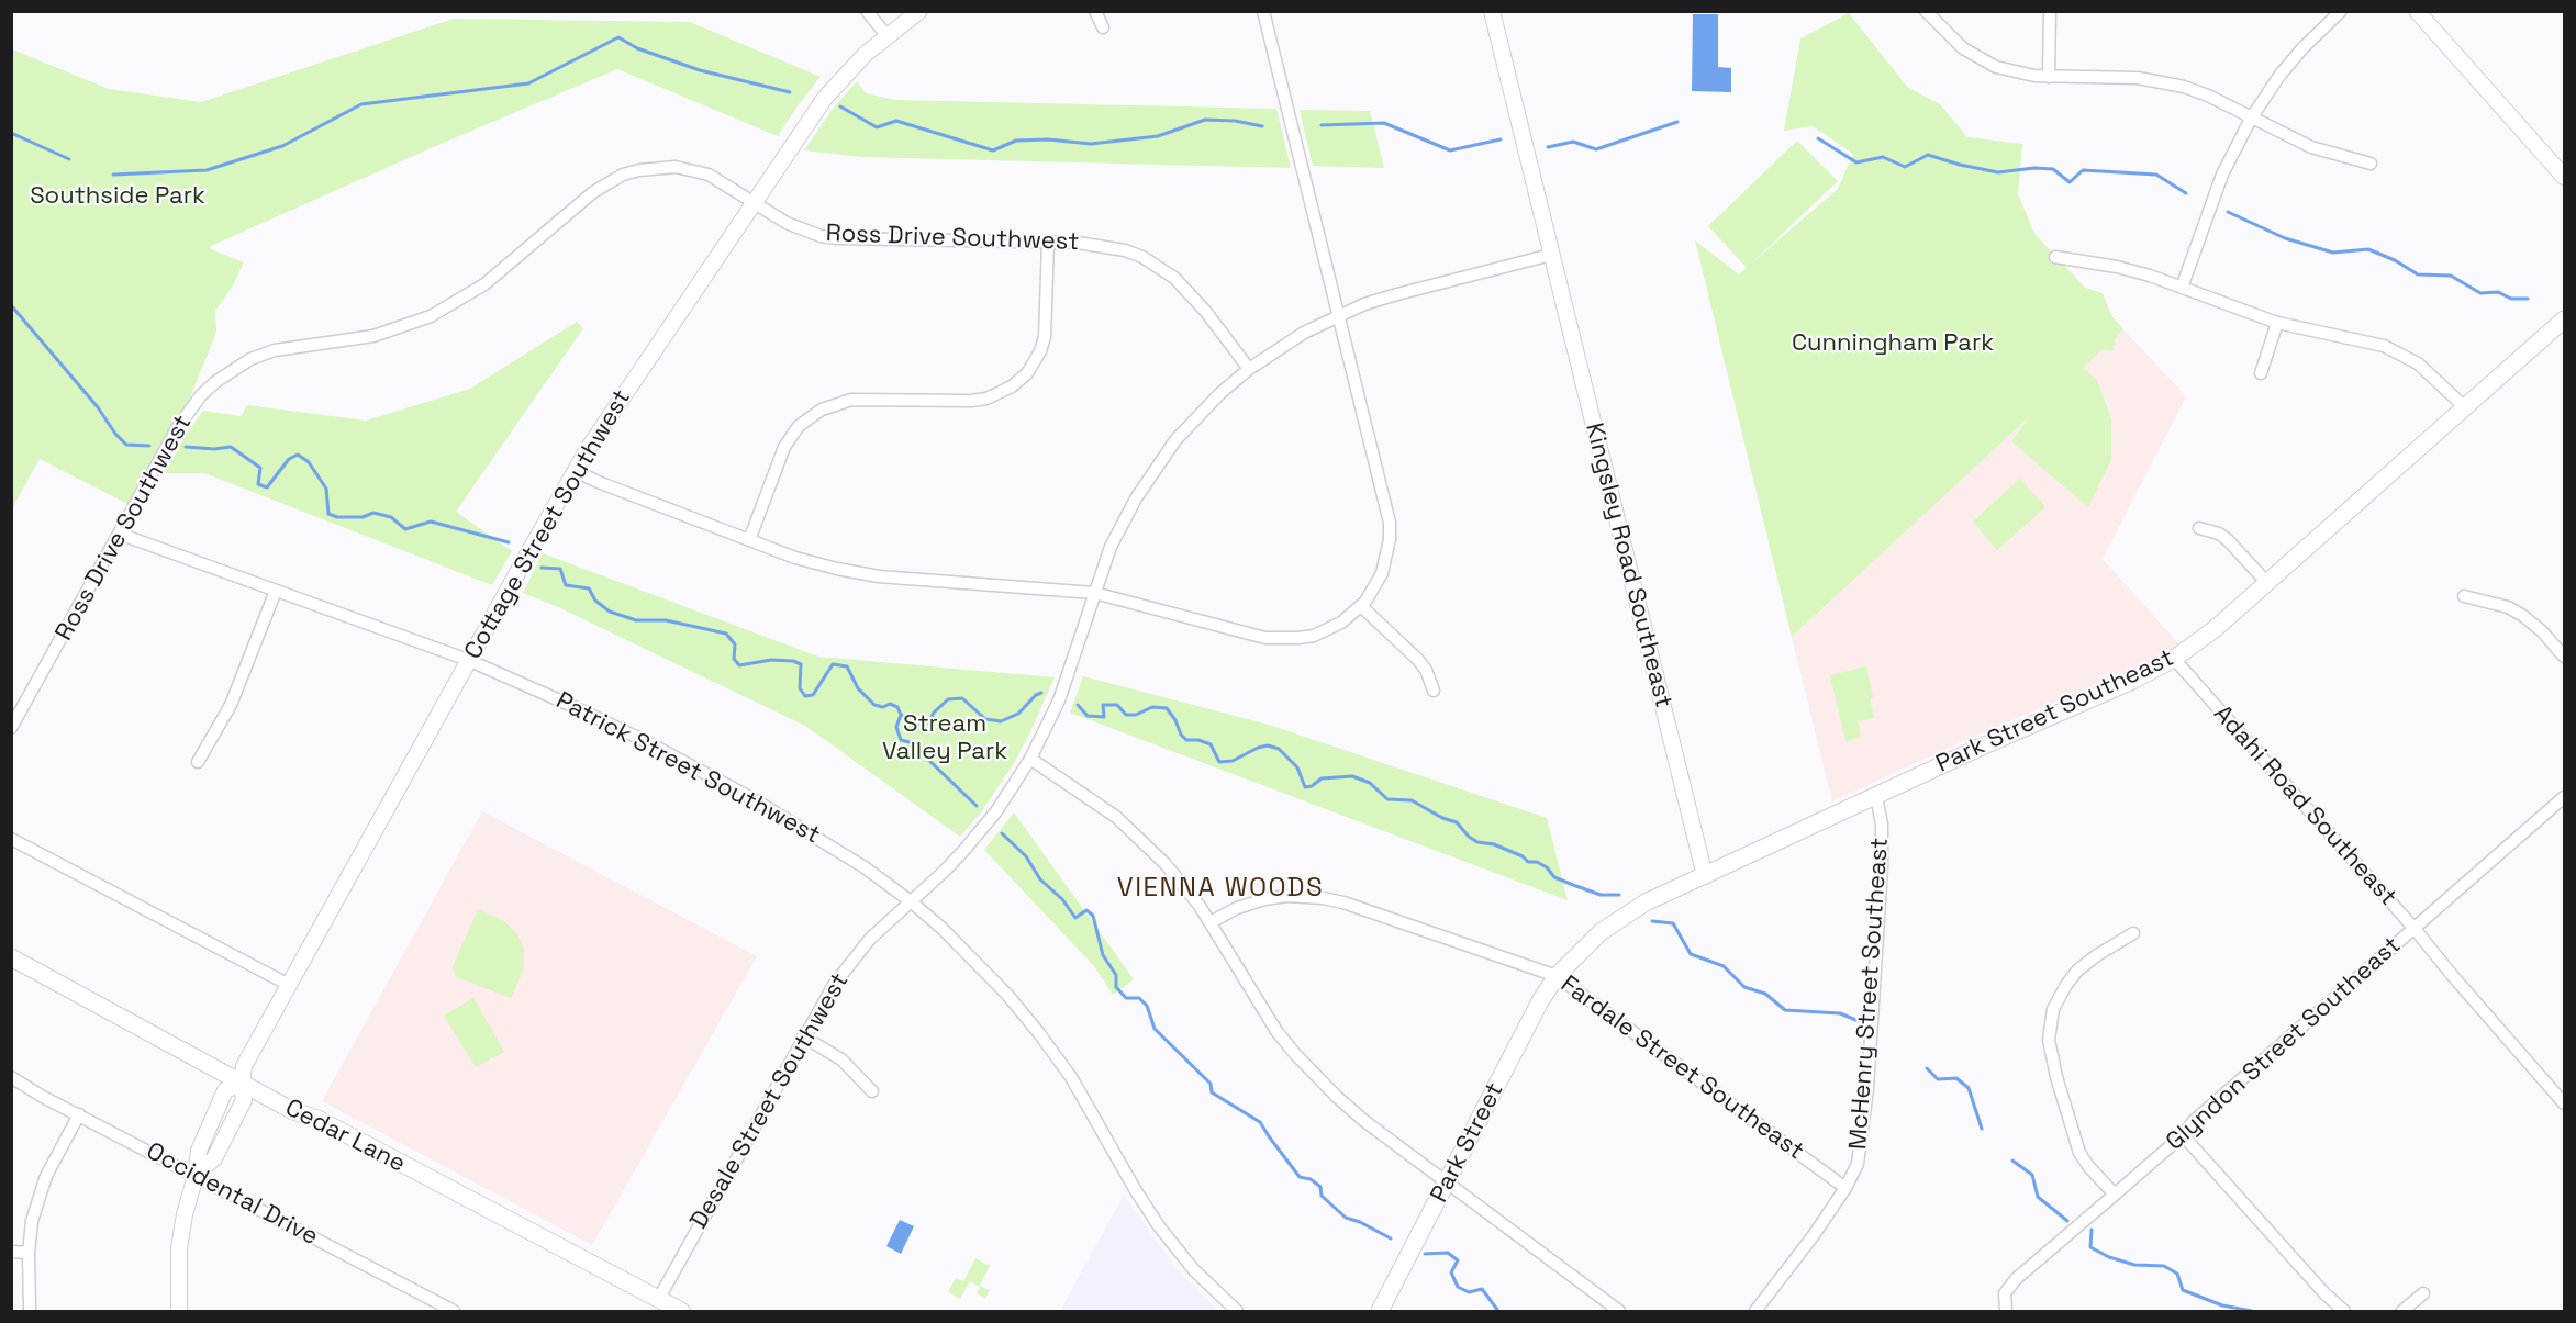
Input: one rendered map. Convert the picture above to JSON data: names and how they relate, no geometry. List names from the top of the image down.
{
  "streets": {
    "main road": ["Park Street Southeast", "Cedar Lane", "Park Street"],
    "street": [
      "Ross Drive Southwest",
      "Cottage Street Southwest",
      "Kingsley Road Southeast",
      "Patrick Street Southwest",
      "Adahi Road Southeast",
      "McHenry Street Southeast",
      "Glyndon Street Southeast",
      "Fardale Street Southeast",
      "Desale Street Southwest",
      "Occidental Drive"
    ]
  },
  "crossings": [
    ["Ross Drive Southwest", "Cottage Street Southwest"],
    ["Ross Drive Southwest", "Patrick Street Southwest"],
    ["Ross Drive Southwest", "Desale Street Southwest"],
    ["Cottage Street Southwest", "Patrick Street Southwest"],
    ["Cottage Street Southwest", "Cedar Lane"],
    ["Cottage Street Southwest", "Occidental Drive"],
    ["Kingsley Road Southeast", "Park Street Southeast"],
    ["Kingsley Road Southeast", "Desale Street Southwest"],
    ["Park Street Southeast", "Adahi Road Southeast"],
    ["Park Street Southeast", "McHenry Street Southeast"],
    ["Park Street Southeast", "Fardale Street Southeast"],
    ["Park Street Southeast", "Park Street"],
    ["Patrick Street Southwest", "Desale Street Southwest"],
    ["Adahi Road Southeast", "Glyndon Street Southeast"],
    ["McHenry Street Southeast", "Fardale Street Southeast"],
    ["Fardale Street Southeast", "Park Street"],
    ["Desale Street Southwest", "Cedar Lane"]
  ],
  "districts": ["VIENNA WOODS"],
  "parks": ["Southside Park", "Cunningham Park", "Stream Valley Park"]
}
